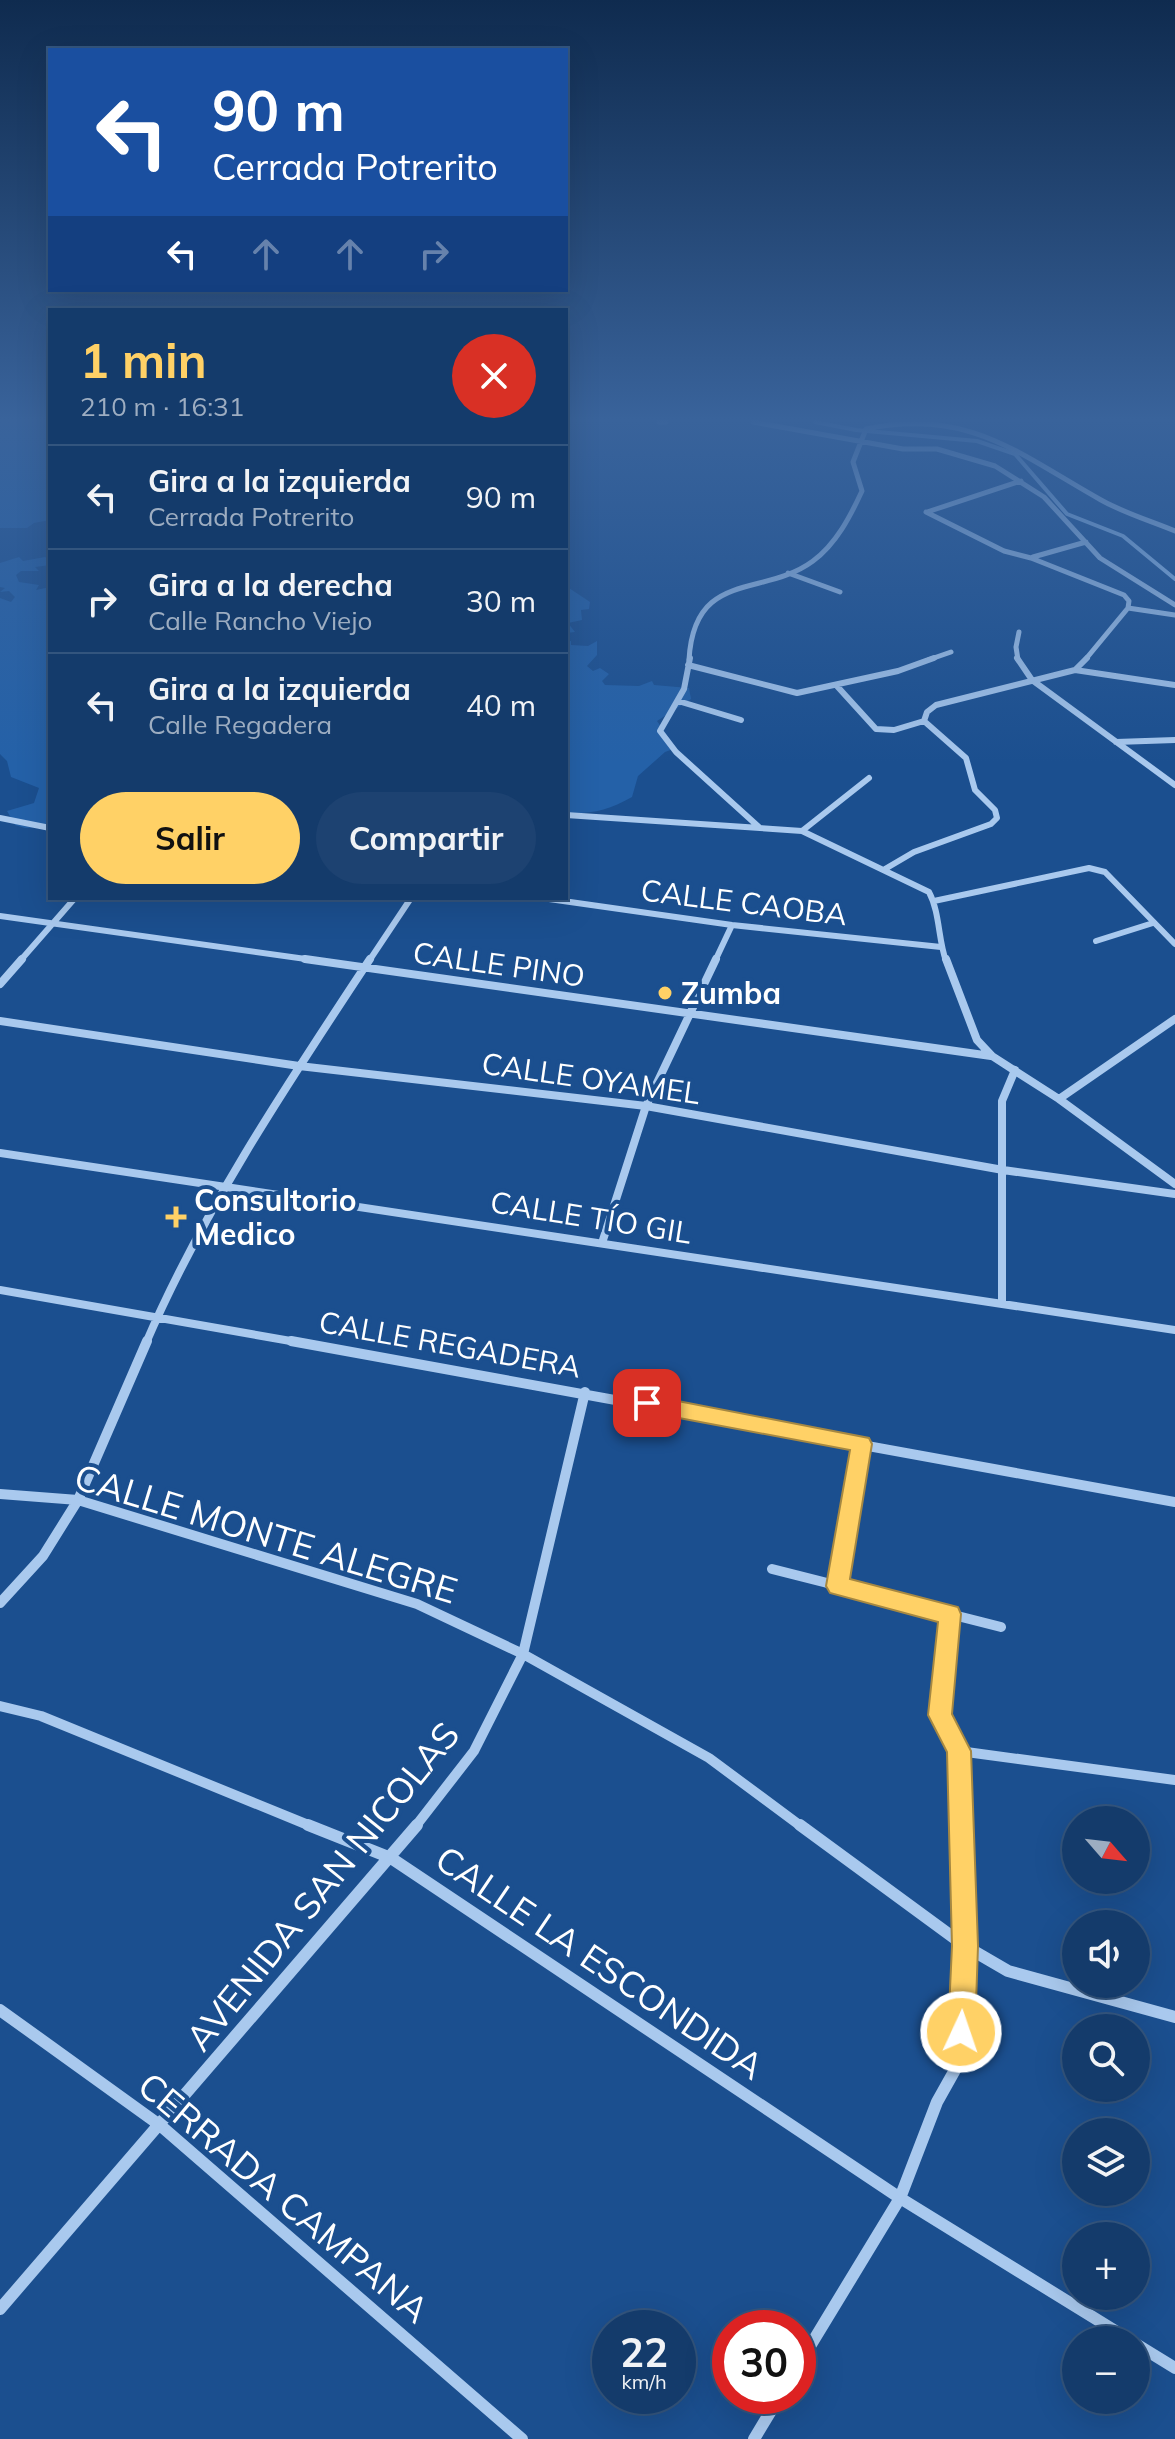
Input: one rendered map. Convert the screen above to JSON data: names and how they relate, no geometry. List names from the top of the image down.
{
  "streets": {
    "street": [
      "CALLE CAOBA",
      "CALLE PINO",
      "CALLE OYAMEL",
      "CALLE TÍO GIL",
      "CALLE REGADERA",
      "CALLE MONTE ALEGRE",
      "AVENIDA SAN NICOLAS",
      "CALLE LA ESCONDIDA",
      "CERRADA CAMPANA"
    ]
  },
  "crossings": [
    ["CALLE REGADERA", "AVENIDA SAN NICOLAS"],
    ["CALLE MONTE ALEGRE", "AVENIDA SAN NICOLAS"],
    ["AVENIDA SAN NICOLAS", "CALLE LA ESCONDIDA"],
    ["AVENIDA SAN NICOLAS", "CERRADA CAMPANA"]
  ],
  "places": {
    "other": ["Zumba"],
    "health": ["Consultorio Medico"]
  },
  "north": "bottom right",
  "page": {
    "turn": ["90 m", "Cerrada Potrerito"],
    "heading": ["1 min", "210 m · 16:31"],
    "list": [
      {
        "name": "Gira a la izquierda",
        "note": "Cerrada Potrerito",
        "value": "90 m"
      },
      {
        "name": "Gira a la derecha",
        "note": "Calle Rancho Viejo",
        "value": "30 m"
      },
      {
        "name": "Gira a la izquierda",
        "note": "Calle Regadera",
        "value": "40 m"
      }
    ],
    "buttons": ["Salir", "Compartir"],
    "map_buttons": ["+", "−"],
    "speed": "22 km/h",
    "limit": "30"
  }
}
